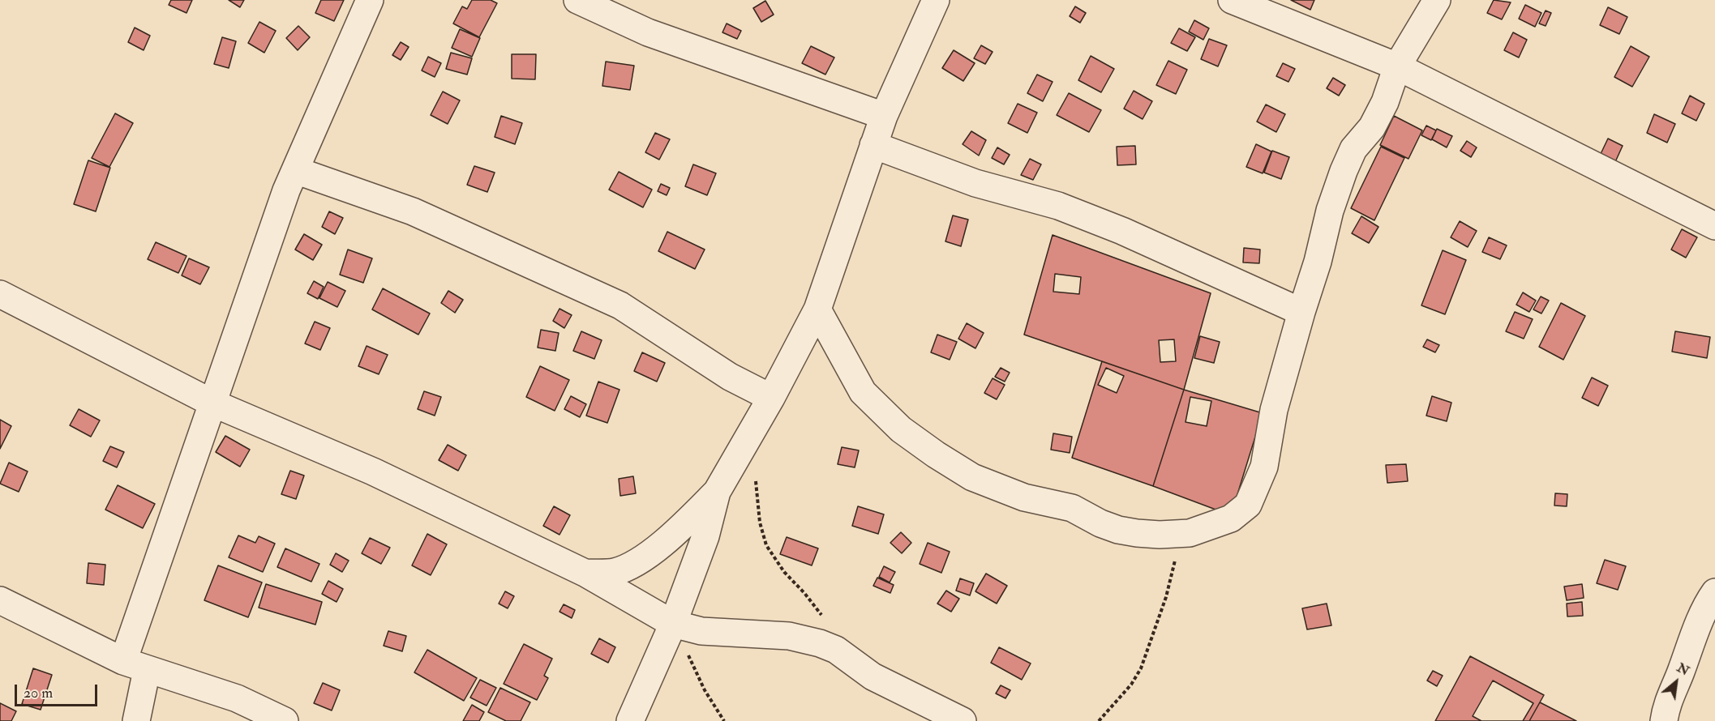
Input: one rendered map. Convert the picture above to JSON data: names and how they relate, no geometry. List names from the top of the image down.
{
  "scale_bar": "20 m",
  "north": "top right"
}
